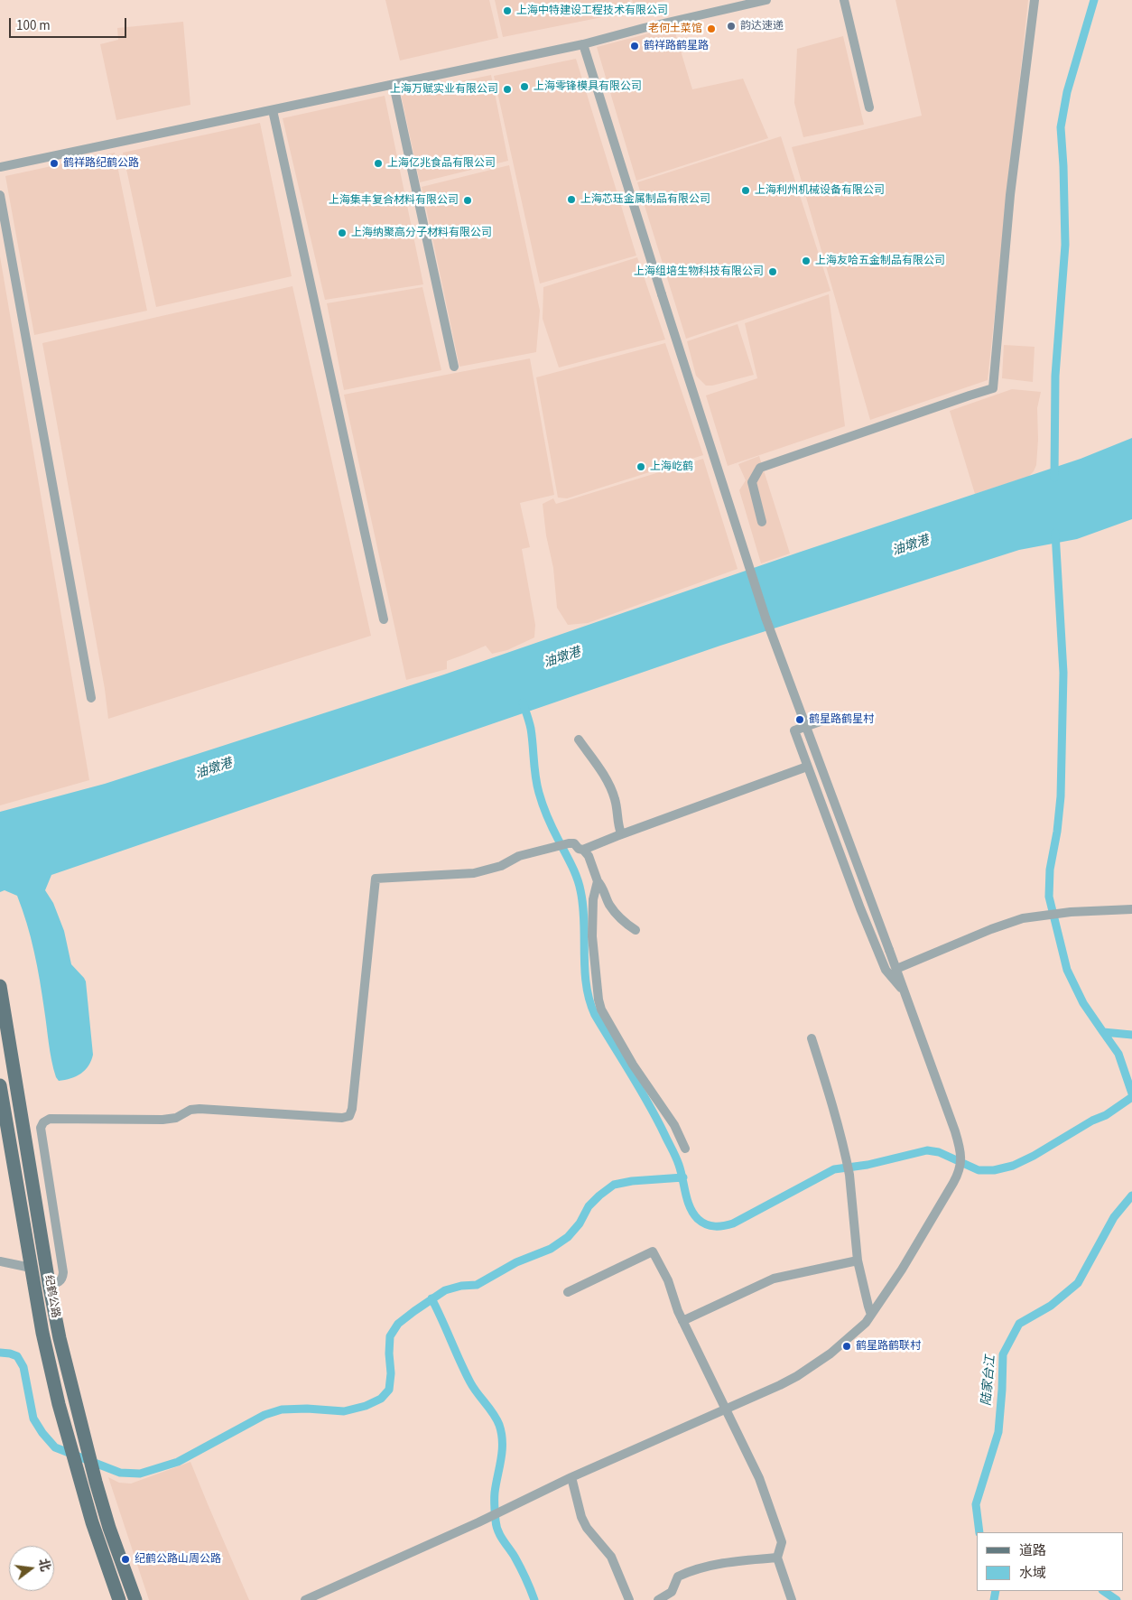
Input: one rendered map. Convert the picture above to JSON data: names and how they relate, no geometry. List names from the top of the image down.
{
  "streets": {
    "main road": ["纪鹤公路"]
  },
  "water": ["油墩港", "陆家台江"],
  "places": [
    "上海中特建设工程技术有限公司",
    "韵达速递",
    "老何土菜馆",
    "鹤祥路鹤星路",
    "上海零锋模具有限公司",
    "上海万赋实业有限公司",
    "鹤祥路纪鹤公路",
    "上海亿兆食品有限公司",
    "上海利州机械设备有限公司",
    "上海芯珏金属制品有限公司",
    "上海集丰复合材料有限公司",
    "上海纳聚高分子材料有限公司",
    "上海友哈五金制品有限公司",
    "上海组培生物科技有限公司",
    "上海屹鹤",
    "鹤星路鹤星村",
    "鹤星路鹤联村",
    "纪鹤公路山周公路"
  ],
  "legend": ["道路", "水域"],
  "scale_bar": "100 m",
  "north": "right"
}
